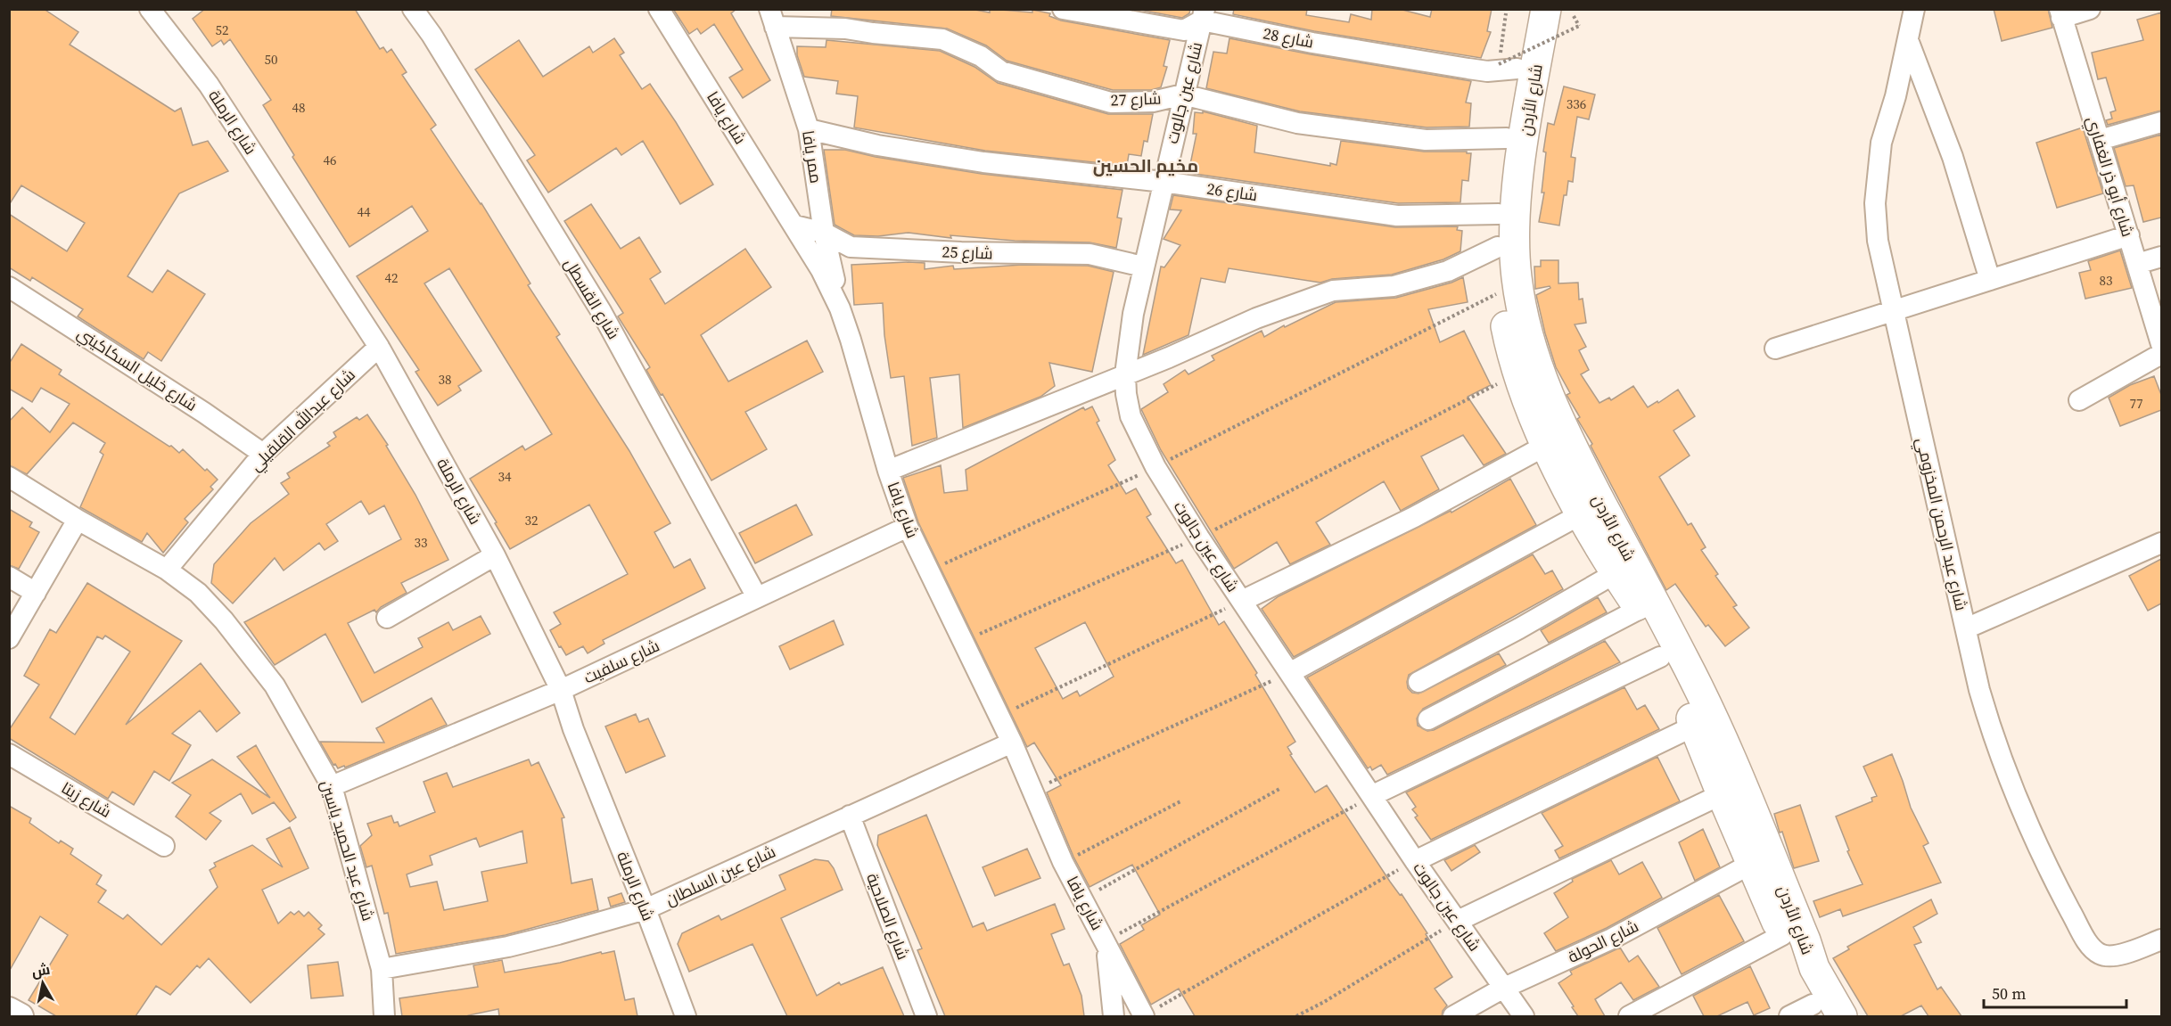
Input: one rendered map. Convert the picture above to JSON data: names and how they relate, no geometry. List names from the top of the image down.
{
  "streets": {
    "highway": ["شارع الأردن"],
    "street": [
      "شارع 28",
      "شارع عين جالوت",
      "شارع 27",
      "شارع يافا",
      "شارع الرملة",
      "ممر يافا",
      "شارع أبو ذر الغفاري",
      "شارع 26",
      "شارع 25",
      "شارع القسطل",
      "شارع خليل السكاكيني",
      "شارع عبدالله القلقيلي",
      "شارع عبد الرحمن المخزومي",
      "شارع سلفيت",
      "شارع زيتا",
      "شارع عبد الحميد ياسين",
      "شارع عين السلطان",
      "شارع الصلاحية",
      "شارع الحولة"
    ]
  },
  "crossings": [
    ["شارع 28", "شارع عين جالوت"],
    ["شارع 28", "شارع الأردن"],
    ["شارع عين جالوت", "شارع 27"],
    ["شارع عين جالوت", "شارع 26"],
    ["شارع عين جالوت", "شارع 25"],
    ["شارع عين جالوت", "شارع الحولة"],
    ["شارع 27", "شارع الأردن"],
    ["شارع 27", "ممر يافا"],
    ["شارع الأردن", "شارع 26"],
    ["شارع الأردن", "شارع الحولة"],
    ["شارع يافا", "ممر يافا"],
    ["شارع يافا", "شارع 25"],
    ["شارع يافا", "شارع سلفيت"],
    ["شارع يافا", "شارع عين السلطان"],
    ["شارع الرملة", "شارع عبدالله القلقيلي"],
    ["شارع الرملة", "شارع سلفيت"],
    ["شارع الرملة", "شارع عين السلطان"],
    ["ممر يافا", "شارع 26"],
    ["ممر يافا", "شارع 25"],
    ["شارع القسطل", "شارع سلفيت"],
    ["شارع خليل السكاكيني", "شارع عبدالله القلقيلي"],
    ["شارع عبدالله القلقيلي", "شارع عبد الحميد ياسين"],
    ["شارع سلفيت", "شارع عبد الحميد ياسين"],
    ["شارع عبد الحميد ياسين", "شارع عين السلطان"],
    ["شارع عين السلطان", "شارع الصلاحية"]
  ],
  "districts": ["مخيم الحسين"],
  "house_numbers": [
    "52",
    "50",
    "336",
    "48",
    "46",
    "44",
    "42",
    "83",
    "38",
    "77",
    "34",
    "32",
    "33"
  ],
  "scale_bar": "50 m",
  "north": "top"
}
